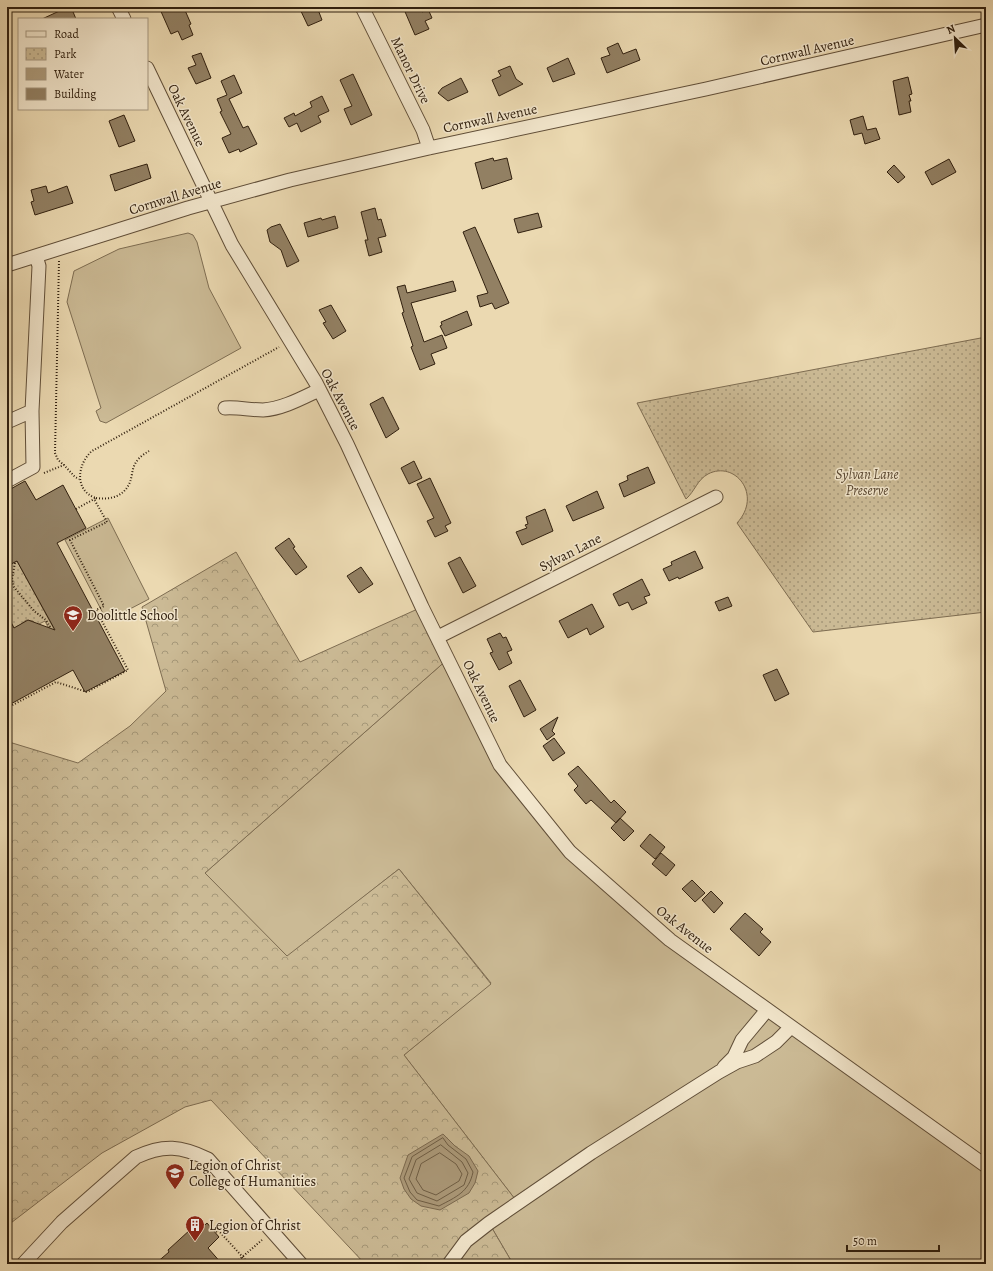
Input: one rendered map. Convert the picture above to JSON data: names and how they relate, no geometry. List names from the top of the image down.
{
  "streets": {
    "street": [
      "Cornwall Avenue",
      "Manor Drive",
      "Oak Avenue",
      "Sylvan Lane"
    ]
  },
  "crossings": [
    ["Cornwall Avenue", "Manor Drive"],
    ["Cornwall Avenue", "Oak Avenue"],
    ["Oak Avenue", "Sylvan Lane"]
  ],
  "parks": ["Sylvan Lane Preserve"],
  "places": {
    "school or university": ["Doolittle School", "Legion of Christ College of Humanities"],
    "building": ["Legion of Christ"]
  },
  "legend": [
    "Road",
    "Park",
    "Water",
    "Building"
  ],
  "scale_bar": "50 m",
  "north": "top left"
}
